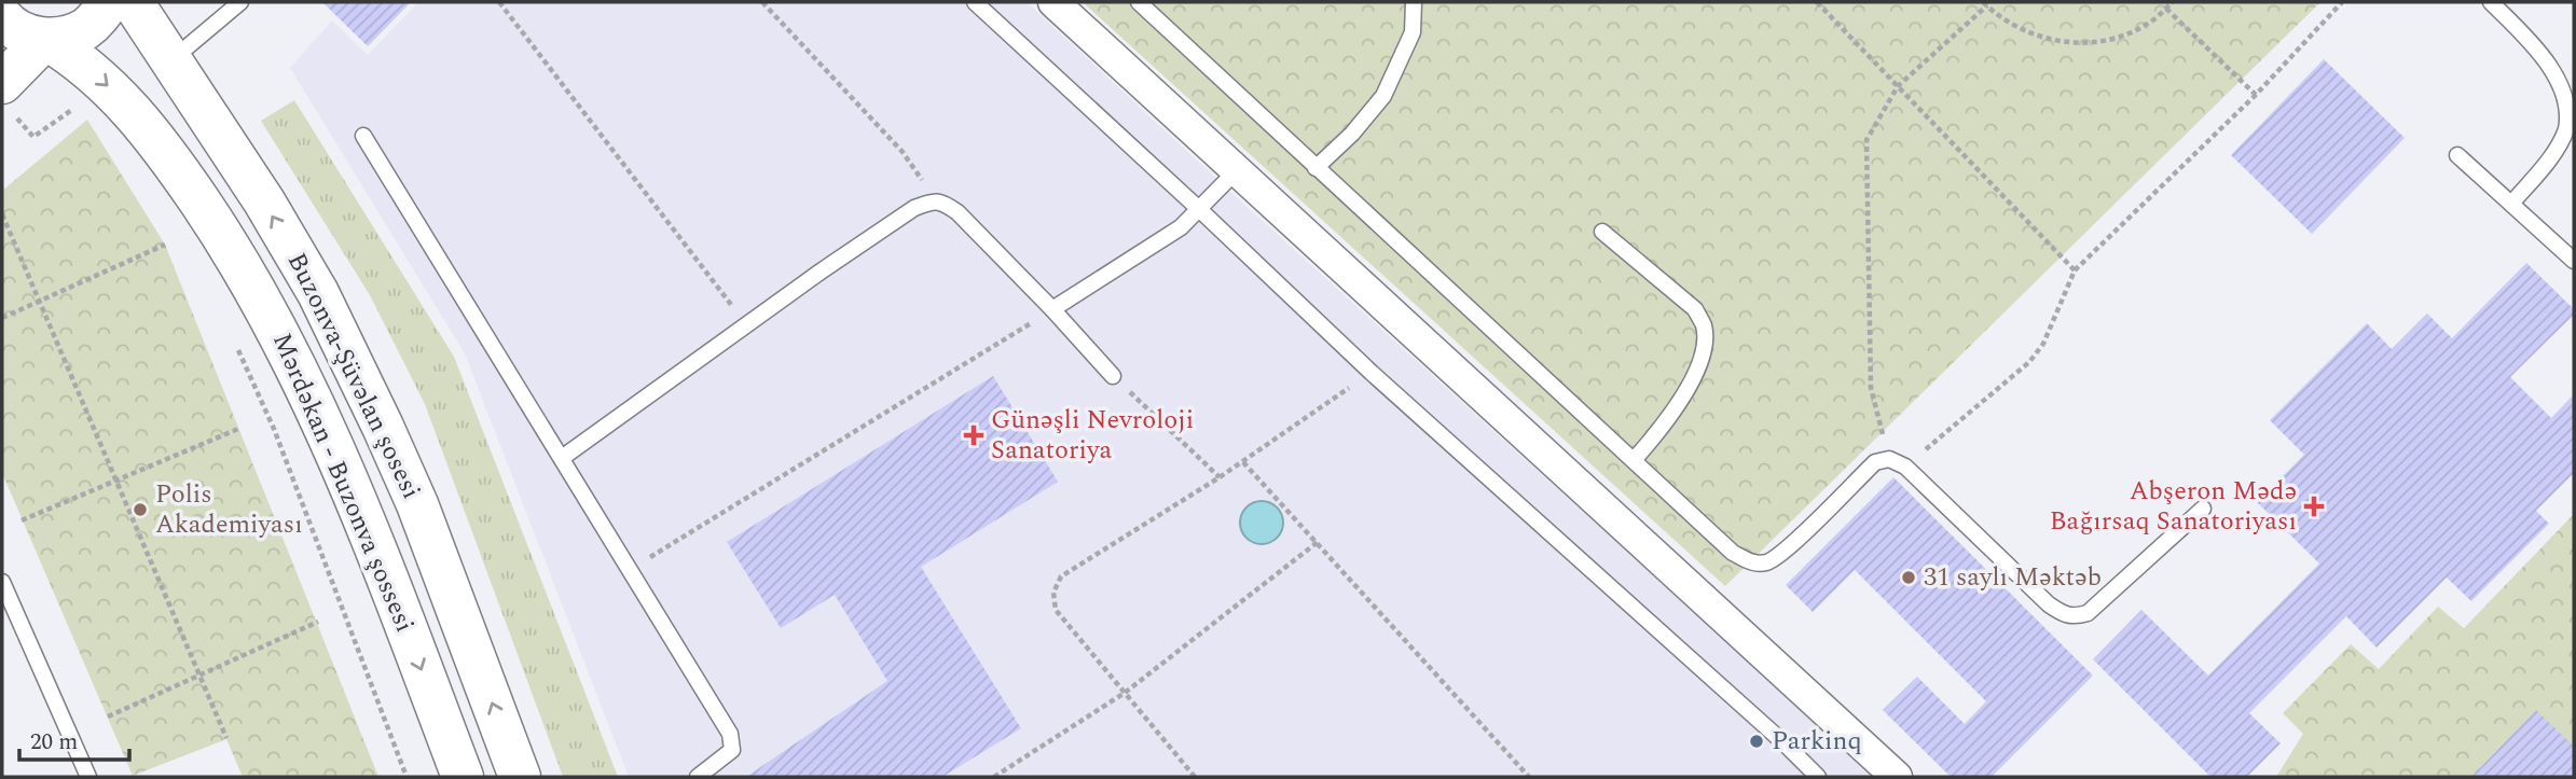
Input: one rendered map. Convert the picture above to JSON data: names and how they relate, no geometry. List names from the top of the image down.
{
  "streets": {
    "main road": ["Buzonva-Şüvəlan şosesi", "Mərdəkan - Buzonva şossesi"]
  },
  "one_way": ["Buzonva-Şüvəlan şosesi", "Mərdəkan - Buzonva şossesi"],
  "places": {
    "health": ["Günəşli Nevroloji Sanatoriya", "Abşeron Mədə Bağırsaq Sanatoriyası"],
    "other": ["Polis Akademiyası", "31 saylı Məktəb", "Parkinq"]
  },
  "scale_bar": "20 m"
}
